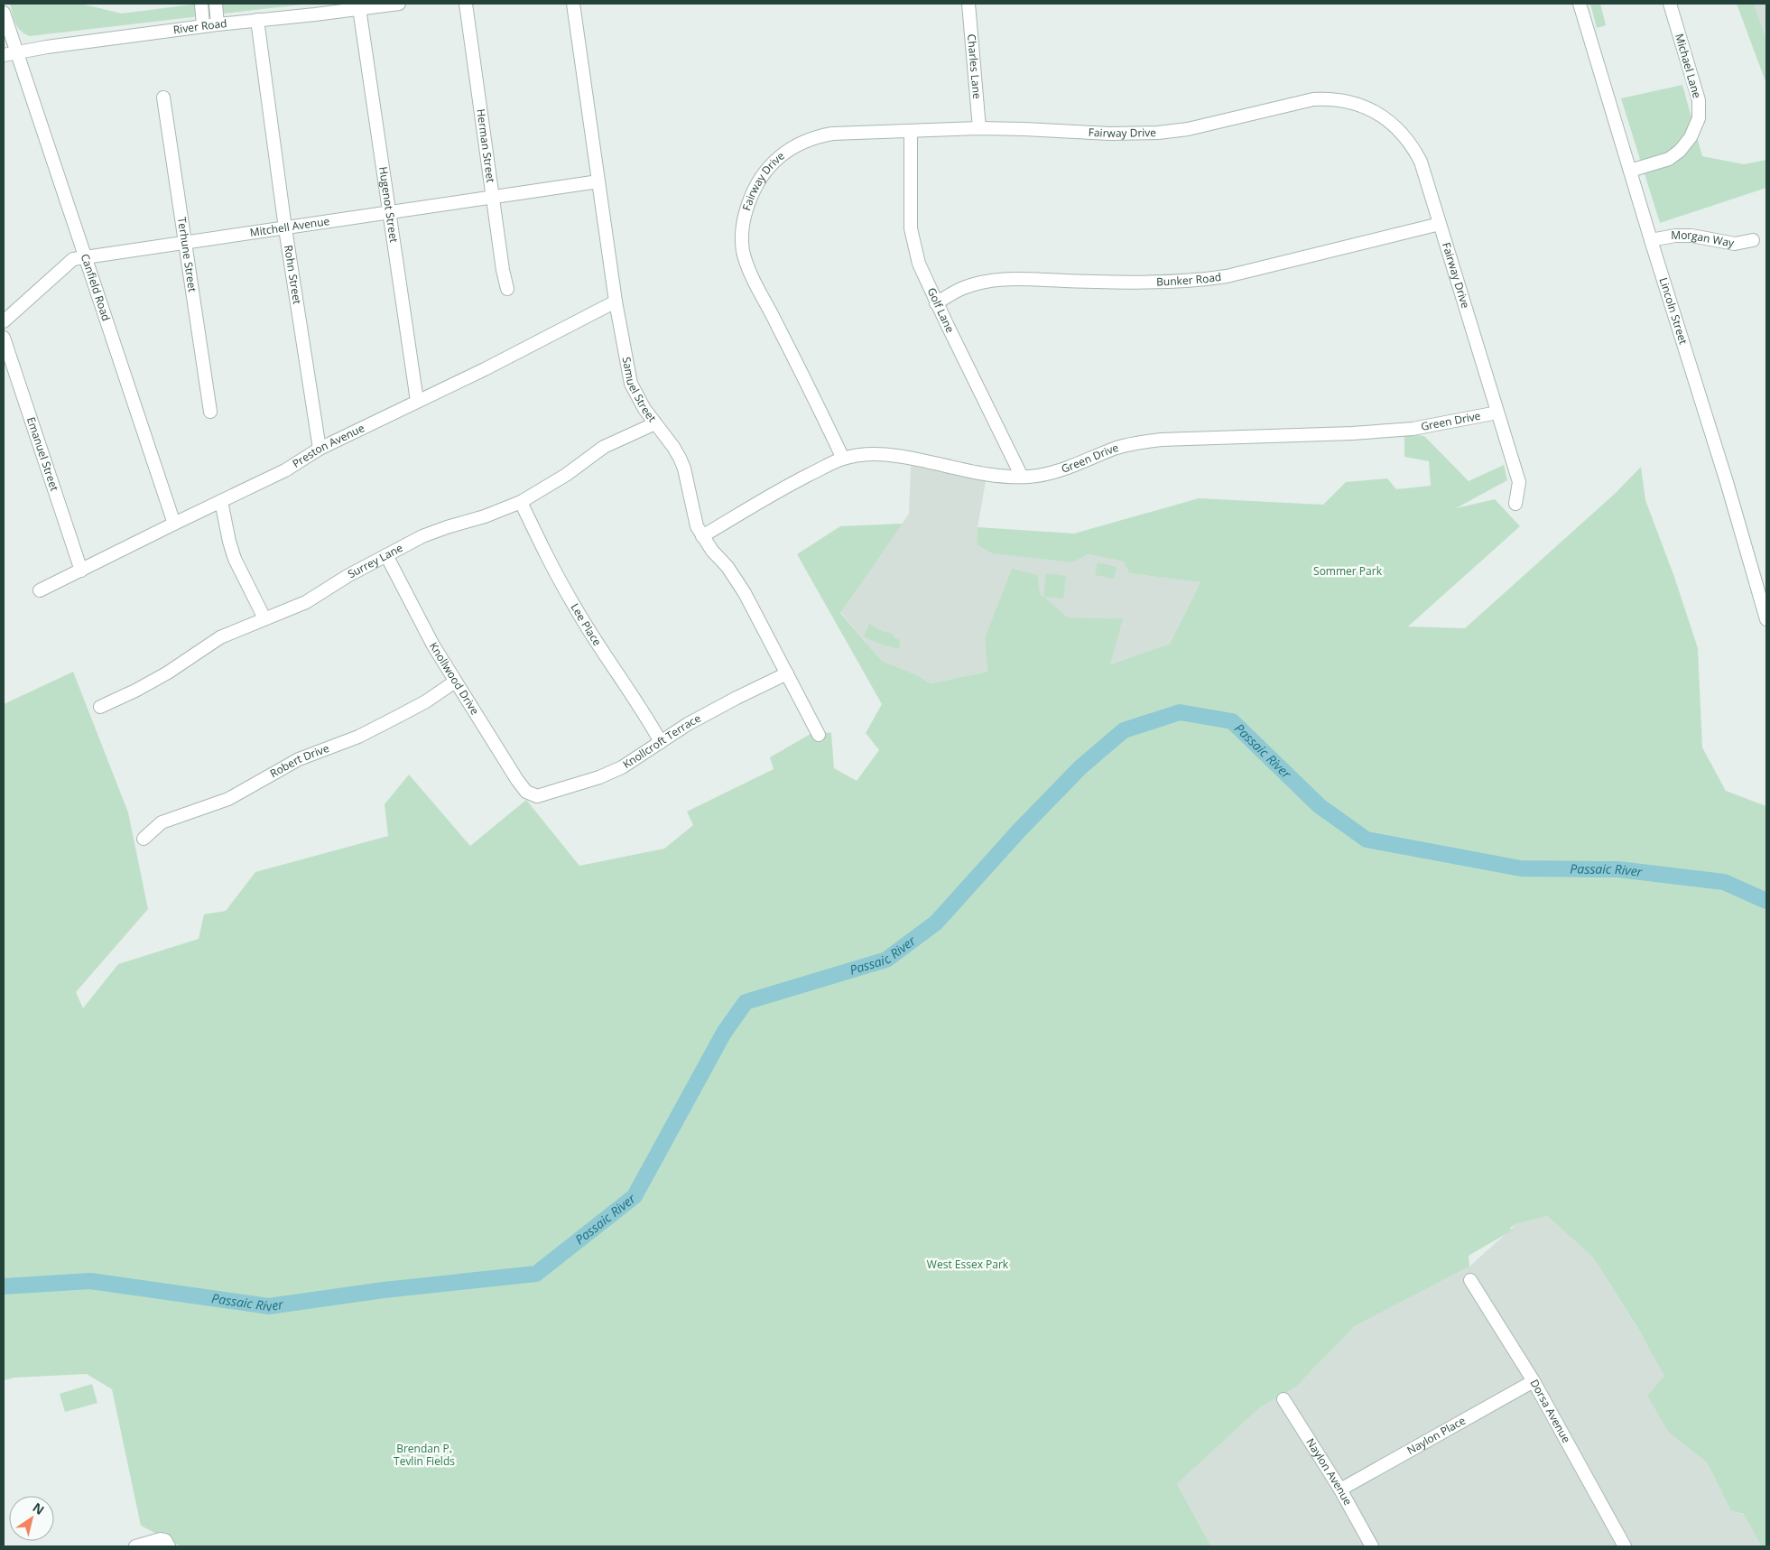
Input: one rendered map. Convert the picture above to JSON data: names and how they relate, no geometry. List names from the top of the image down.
{
  "streets": {
    "street": [
      "River Road",
      "Charles Lane",
      "Michael Lane",
      "Fairway Drive",
      "Herman Street",
      "Hugenot Street",
      "Mitchell Avenue",
      "Morgan Way",
      "Terhune Street",
      "Rohn Street",
      "Bunker Road",
      "Canfield Road",
      "Golf Lane",
      "Lincoln Street",
      "Samuel Street",
      "Green Drive",
      "Preston Avenue",
      "Emanuel Street",
      "Surrey Lane",
      "Lee Place",
      "Knollwood Drive",
      "Knollcroft Terrace",
      "Robert Drive",
      "Dorsa Avenue",
      "Naylon Place",
      "Naylon Avenue"
    ]
  },
  "crossings": [
    ["River Road", "Hugenot Street"],
    ["River Road", "Rohn Street"],
    ["River Road", "Canfield Road"],
    ["Charles Lane", "Fairway Drive"],
    ["Michael Lane", "Lincoln Street"],
    ["Fairway Drive", "Bunker Road"],
    ["Fairway Drive", "Golf Lane"],
    ["Fairway Drive", "Green Drive"],
    ["Herman Street", "Mitchell Avenue"],
    ["Hugenot Street", "Mitchell Avenue"],
    ["Hugenot Street", "Preston Avenue"],
    ["Mitchell Avenue", "Terhune Street"],
    ["Mitchell Avenue", "Rohn Street"],
    ["Mitchell Avenue", "Canfield Road"],
    ["Mitchell Avenue", "Samuel Street"],
    ["Morgan Way", "Lincoln Street"],
    ["Rohn Street", "Preston Avenue"],
    ["Bunker Road", "Golf Lane"],
    ["Canfield Road", "Preston Avenue"],
    ["Golf Lane", "Green Drive"],
    ["Samuel Street", "Green Drive"],
    ["Samuel Street", "Preston Avenue"],
    ["Samuel Street", "Surrey Lane"],
    ["Samuel Street", "Knollcroft Terrace"],
    ["Preston Avenue", "Emanuel Street"],
    ["Surrey Lane", "Lee Place"],
    ["Surrey Lane", "Knollwood Drive"],
    ["Lee Place", "Knollcroft Terrace"],
    ["Knollwood Drive", "Knollcroft Terrace"],
    ["Knollwood Drive", "Robert Drive"],
    ["Dorsa Avenue", "Naylon Place"],
    ["Naylon Place", "Naylon Avenue"]
  ],
  "water": ["Passaic River"],
  "parks": ["Sommer Park", "West Essex Park", "Brendan P. Tevlin Fields"],
  "north": "top right"
}
